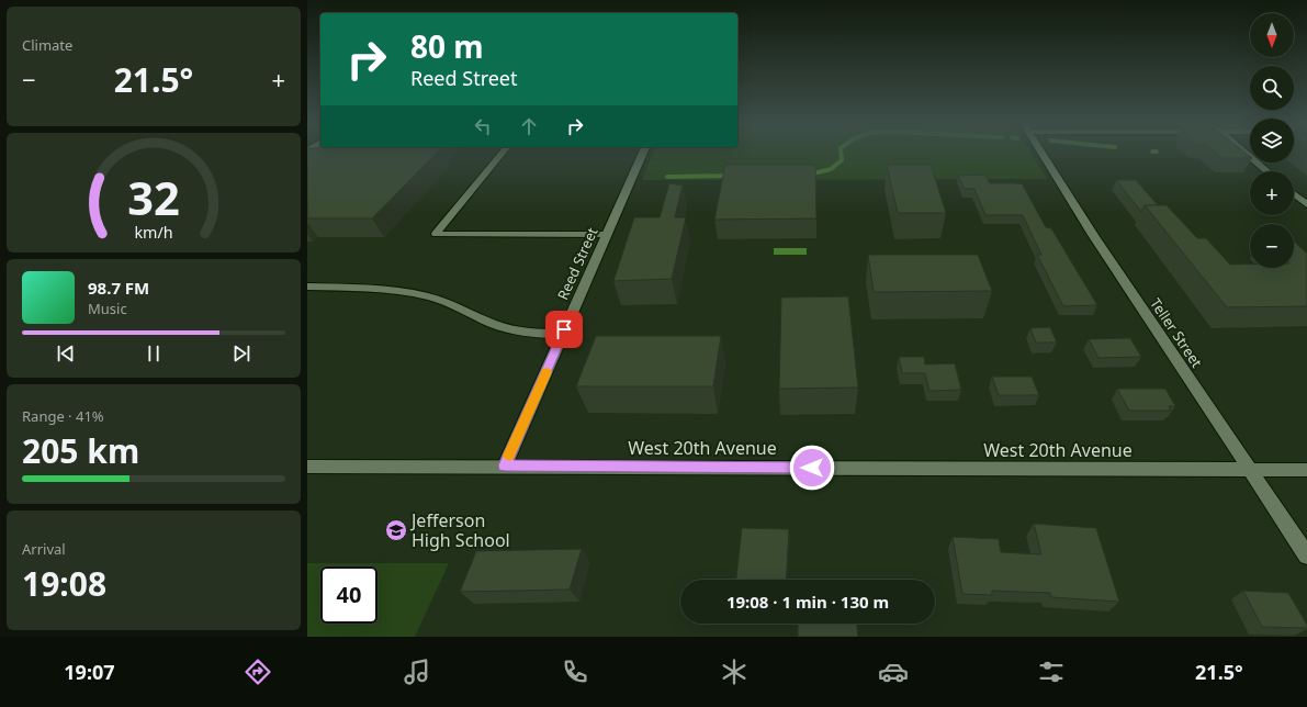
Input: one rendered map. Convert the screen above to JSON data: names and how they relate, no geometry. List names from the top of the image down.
{
  "streets": {
    "street": ["Reed Street", "Teller Street", "West 20th Avenue"]
  },
  "crossings": [
    ["Reed Street", "West 20th Avenue"],
    ["Teller Street", "West 20th Avenue"]
  ],
  "places": {
    "school or university": ["Jefferson High School"]
  },
  "north": "bottom",
  "page": {
    "tile": [
      "Climate",
      ["Range · 41%", "205 km"],
      ["Arrival", "19:08"]
    ],
    "map_buttons": ["+", "−"],
    "turn": ["80 m", "Reed Street"],
    "heat": ["−", "21.5°", "+"],
    "song": ["98.7 FM", "Music"],
    "limit": "40",
    "trip": "19:08 · 1 min · 130 m",
    "tabs": ["19:07", "21.5°"],
    "gauge": ["32", "km/h"]
  }
}
